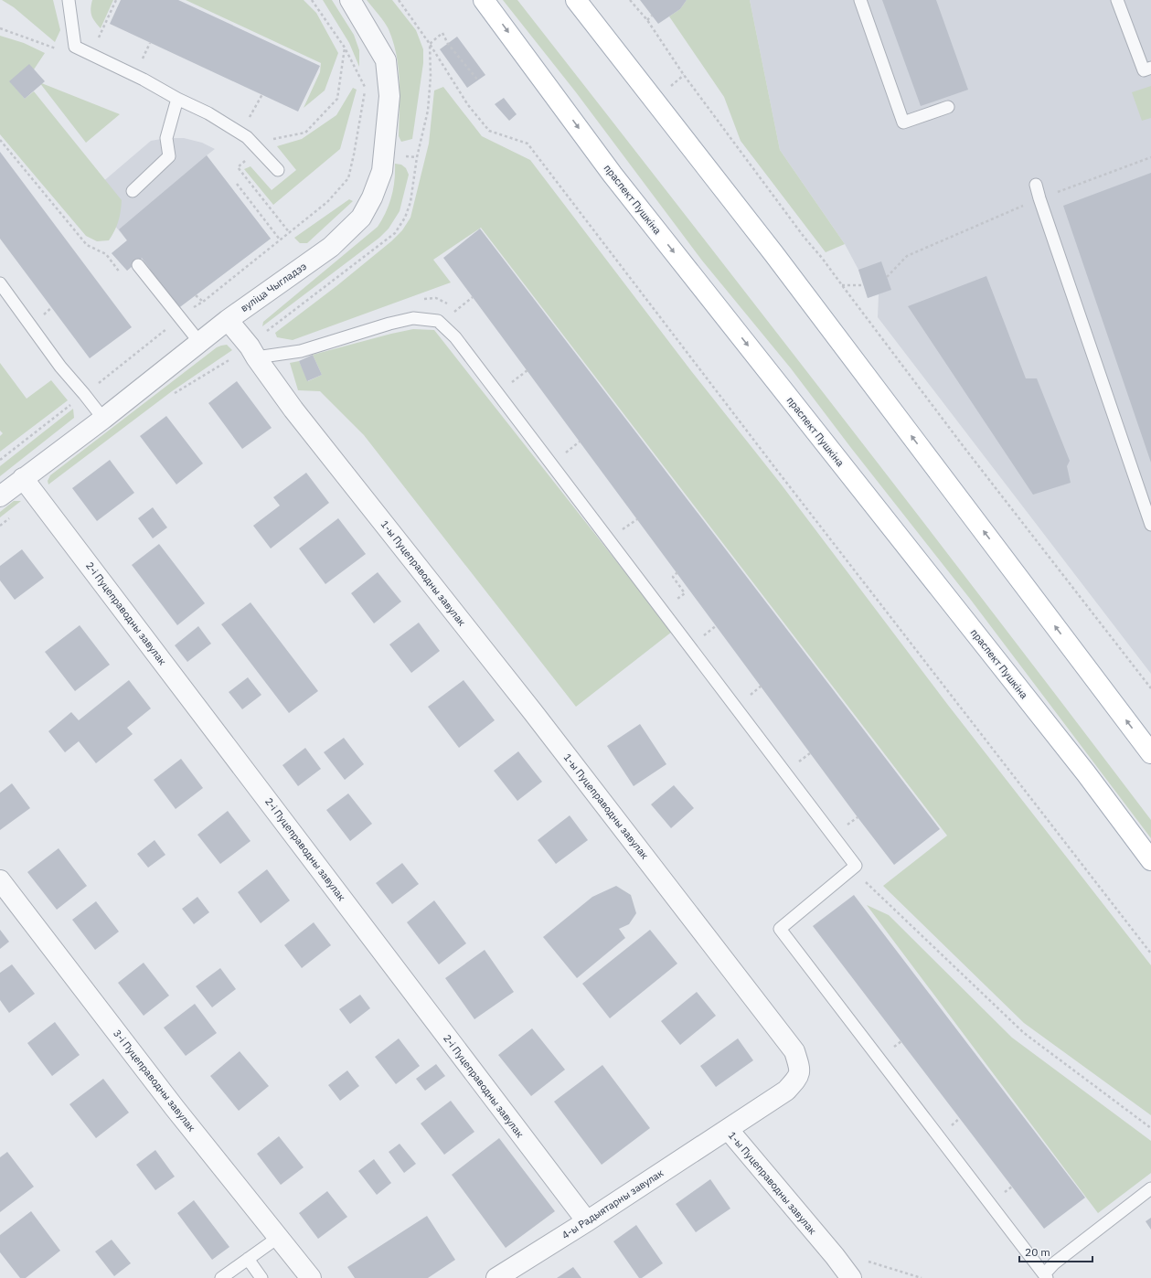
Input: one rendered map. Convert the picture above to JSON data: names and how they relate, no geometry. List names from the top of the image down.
{
  "streets": {
    "main road": ["праспект Пушкіна"],
    "street": [
      "вуліца Чыгладзэ",
      "1-ы Пуцеправодны завулак",
      "2-і Пуцеправодны завулак",
      "3-і Пуцеправодны завулак",
      "4-ы Радыятарны завулак"
    ]
  },
  "crossings": [
    ["вуліца Чыгладзэ", "1-ы Пуцеправодны завулак"],
    ["вуліца Чыгладзэ", "2-і Пуцеправодны завулак"],
    ["1-ы Пуцеправодны завулак", "4-ы Радыятарны завулак"],
    ["2-і Пуцеправодны завулак", "4-ы Радыятарны завулак"]
  ],
  "scale_bar": "20 m"
}
